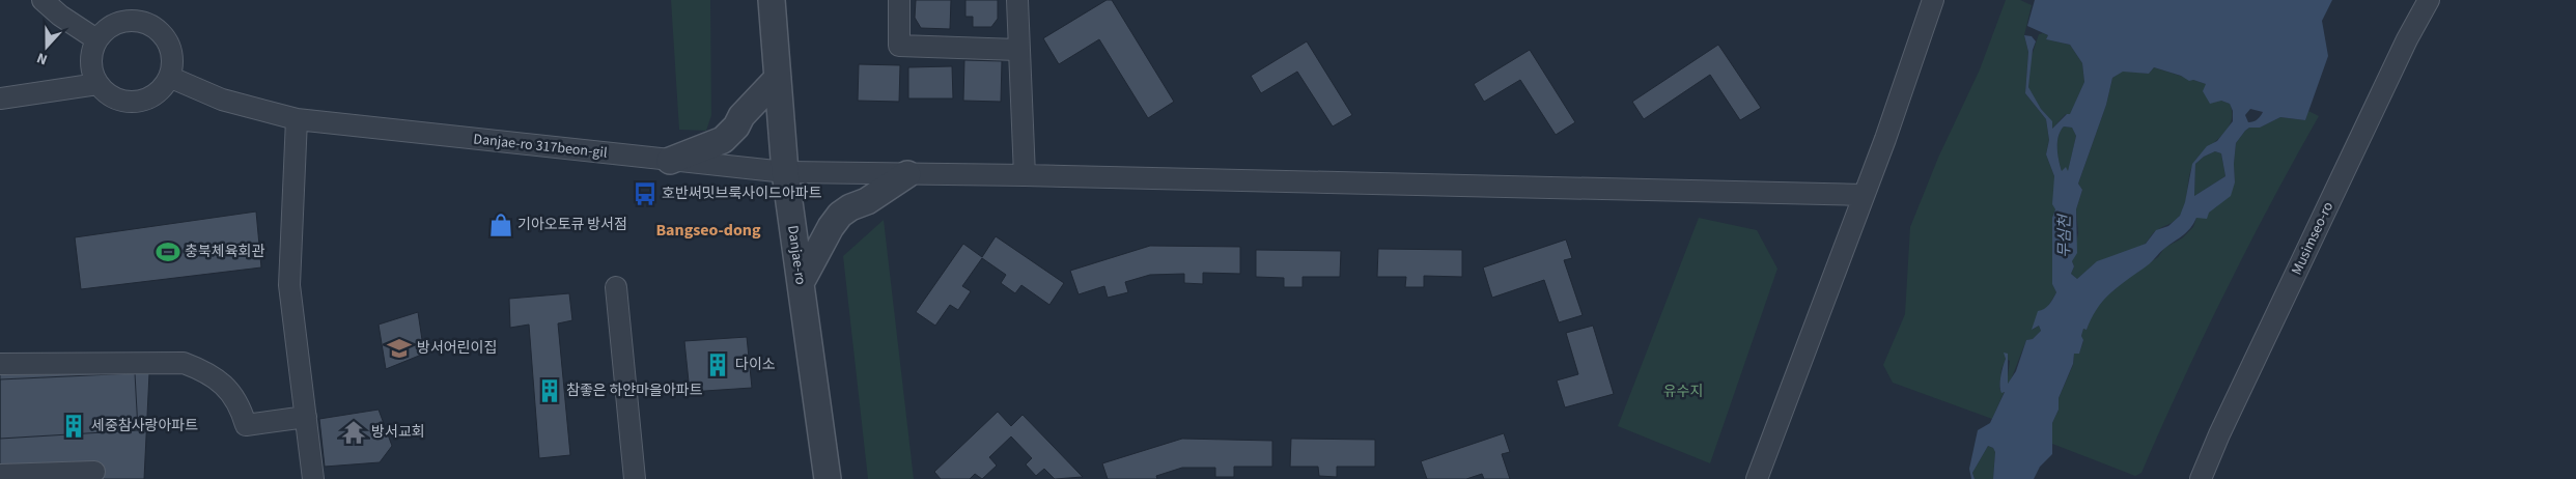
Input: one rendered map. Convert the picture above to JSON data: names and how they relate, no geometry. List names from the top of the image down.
{
  "streets": {
    "street": ["Danjae-ro 317beon-gil", "Musimseo-ro", "Danjae-ro"]
  },
  "crossings": [
    ["Danjae-ro 317beon-gil", "Danjae-ro"]
  ],
  "districts": ["Bangseo-dong"],
  "water": ["무심천"],
  "parks": ["유수지"],
  "places": {
    "bus stop": ["호반써밋브룩사이드아파트"],
    "shop": ["기아오토큐 방서점"],
    "sports": ["충북체육회관"],
    "school or university": ["방서어린이집"],
    "building": ["다이소", "참좋은 하얀마을아파트", "세중참사랑아파트"],
    "temple": ["방서교회"]
  },
  "north": "bottom"
}
